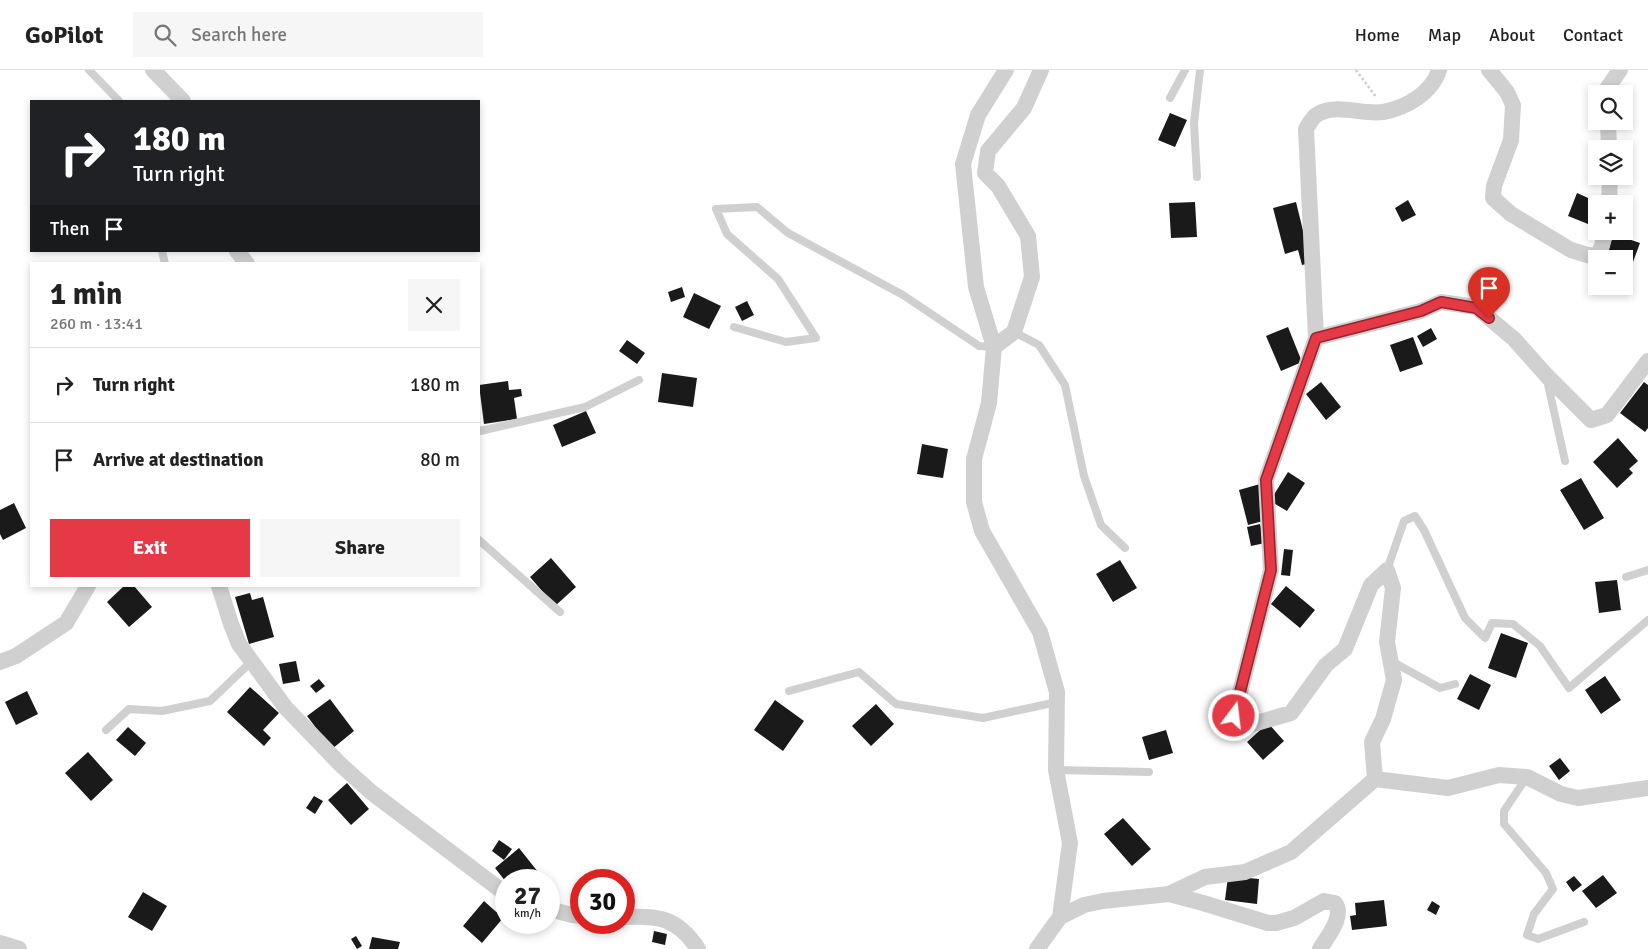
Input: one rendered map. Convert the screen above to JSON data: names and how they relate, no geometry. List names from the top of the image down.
{
  "page": {
    "header": "GoPilot",
    "search": "Search here",
    "nav": [
      "Home",
      "Map",
      "About",
      "Contact"
    ],
    "map_buttons": ["+", "−"],
    "turn": ["180 m", "Turn right"],
    "then": "Then",
    "heading": ["1 min", "260 m · 13:41"],
    "list": [
      {
        "name": "Turn right",
        "value": "180 m"
      },
      {
        "name": "Arrive at destination",
        "value": "80 m"
      }
    ],
    "buttons": ["Exit", "Share"],
    "speed": "27 km/h",
    "limit": "30"
  }
}
